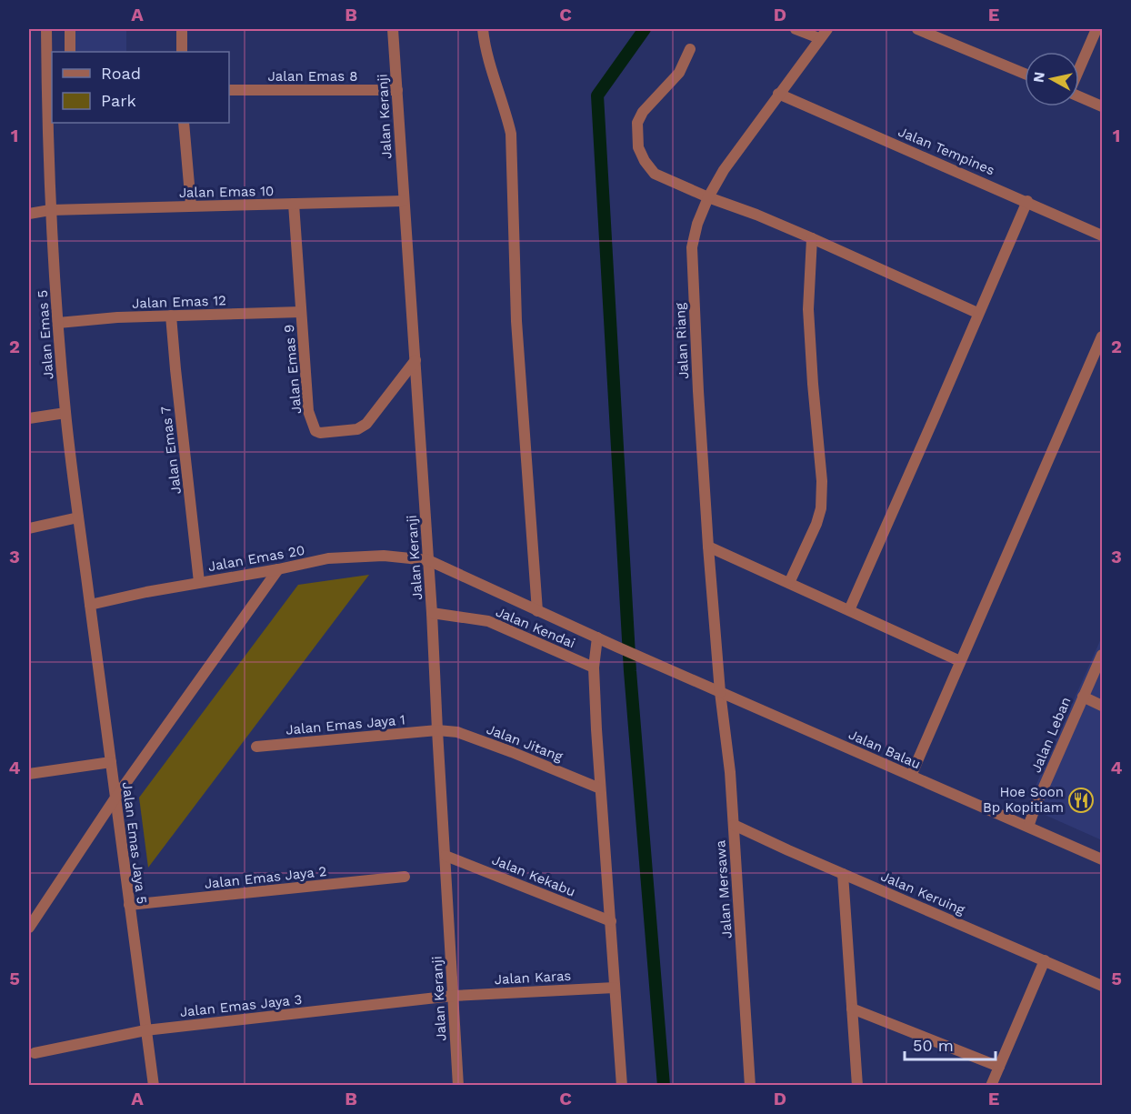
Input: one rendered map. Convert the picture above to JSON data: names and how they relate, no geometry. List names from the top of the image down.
{
  "streets": {
    "street": [
      "Jalan Emas 8",
      "Jalan Keranji",
      "Jalan Tempines",
      "Jalan Emas 10",
      "Jalan Emas 12",
      "Jalan Emas 5",
      "Jalan Riang",
      "Jalan Emas 9",
      "Jalan Emas 7",
      "Jalan Emas 20",
      "Jalan Kendai",
      "Jalan Emas Jaya 1",
      "Jalan Leban",
      "Jalan Jitang",
      "Jalan Balau",
      "Jalan Emas Jaya 5",
      "Jalan Kekabu",
      "Jalan Emas Jaya 2",
      "Jalan Mersawa",
      "Jalan Keruing",
      "Jalan Karas",
      "Jalan Emas Jaya 3"
    ]
  },
  "crossings": [
    ["Jalan Emas 8", "Jalan Keranji"],
    ["Jalan Keranji", "Jalan Emas 10"],
    ["Jalan Keranji", "Jalan Emas 9"],
    ["Jalan Keranji", "Jalan Emas 20"],
    ["Jalan Keranji", "Jalan Kendai"],
    ["Jalan Keranji", "Jalan Emas Jaya 1"],
    ["Jalan Keranji", "Jalan Jitang"],
    ["Jalan Keranji", "Jalan Kekabu"],
    ["Jalan Keranji", "Jalan Karas"],
    ["Jalan Keranji", "Jalan Emas Jaya 3"],
    ["Jalan Tempines", "Jalan Riang"],
    ["Jalan Emas 10", "Jalan Emas 5"],
    ["Jalan Emas 10", "Jalan Emas 9"],
    ["Jalan Emas 12", "Jalan Emas 5"],
    ["Jalan Emas 12", "Jalan Emas 9"],
    ["Jalan Emas 12", "Jalan Emas 7"],
    ["Jalan Emas 5", "Jalan Emas 20"],
    ["Jalan Emas 5", "Jalan Emas Jaya 5"],
    ["Jalan Riang", "Jalan Balau"],
    ["Jalan Riang", "Jalan Mersawa"],
    ["Jalan Emas 7", "Jalan Emas 20"],
    ["Jalan Emas 20", "Jalan Balau"],
    ["Jalan Emas 20", "Jalan Emas Jaya 5"],
    ["Jalan Emas Jaya 1", "Jalan Jitang"],
    ["Jalan Leban", "Jalan Balau"],
    ["Jalan Balau", "Jalan Mersawa"],
    ["Jalan Emas Jaya 5", "Jalan Emas Jaya 2"],
    ["Jalan Emas Jaya 5", "Jalan Emas Jaya 3"],
    ["Jalan Mersawa", "Jalan Keruing"],
    ["Jalan Karas", "Jalan Emas Jaya 3"]
  ],
  "places": {
    "restaurant": ["Hoe Soon Bp Kopitiam"]
  },
  "legend": ["Road", "Park"],
  "scale_bar": "50 m",
  "north": "left",
  "grid": {
    "columns": [
      "A",
      "B",
      "C",
      "D",
      "E"
    ],
    "rows": [
      "1",
      "2",
      "3",
      "4",
      "5"
    ]
  }
}
